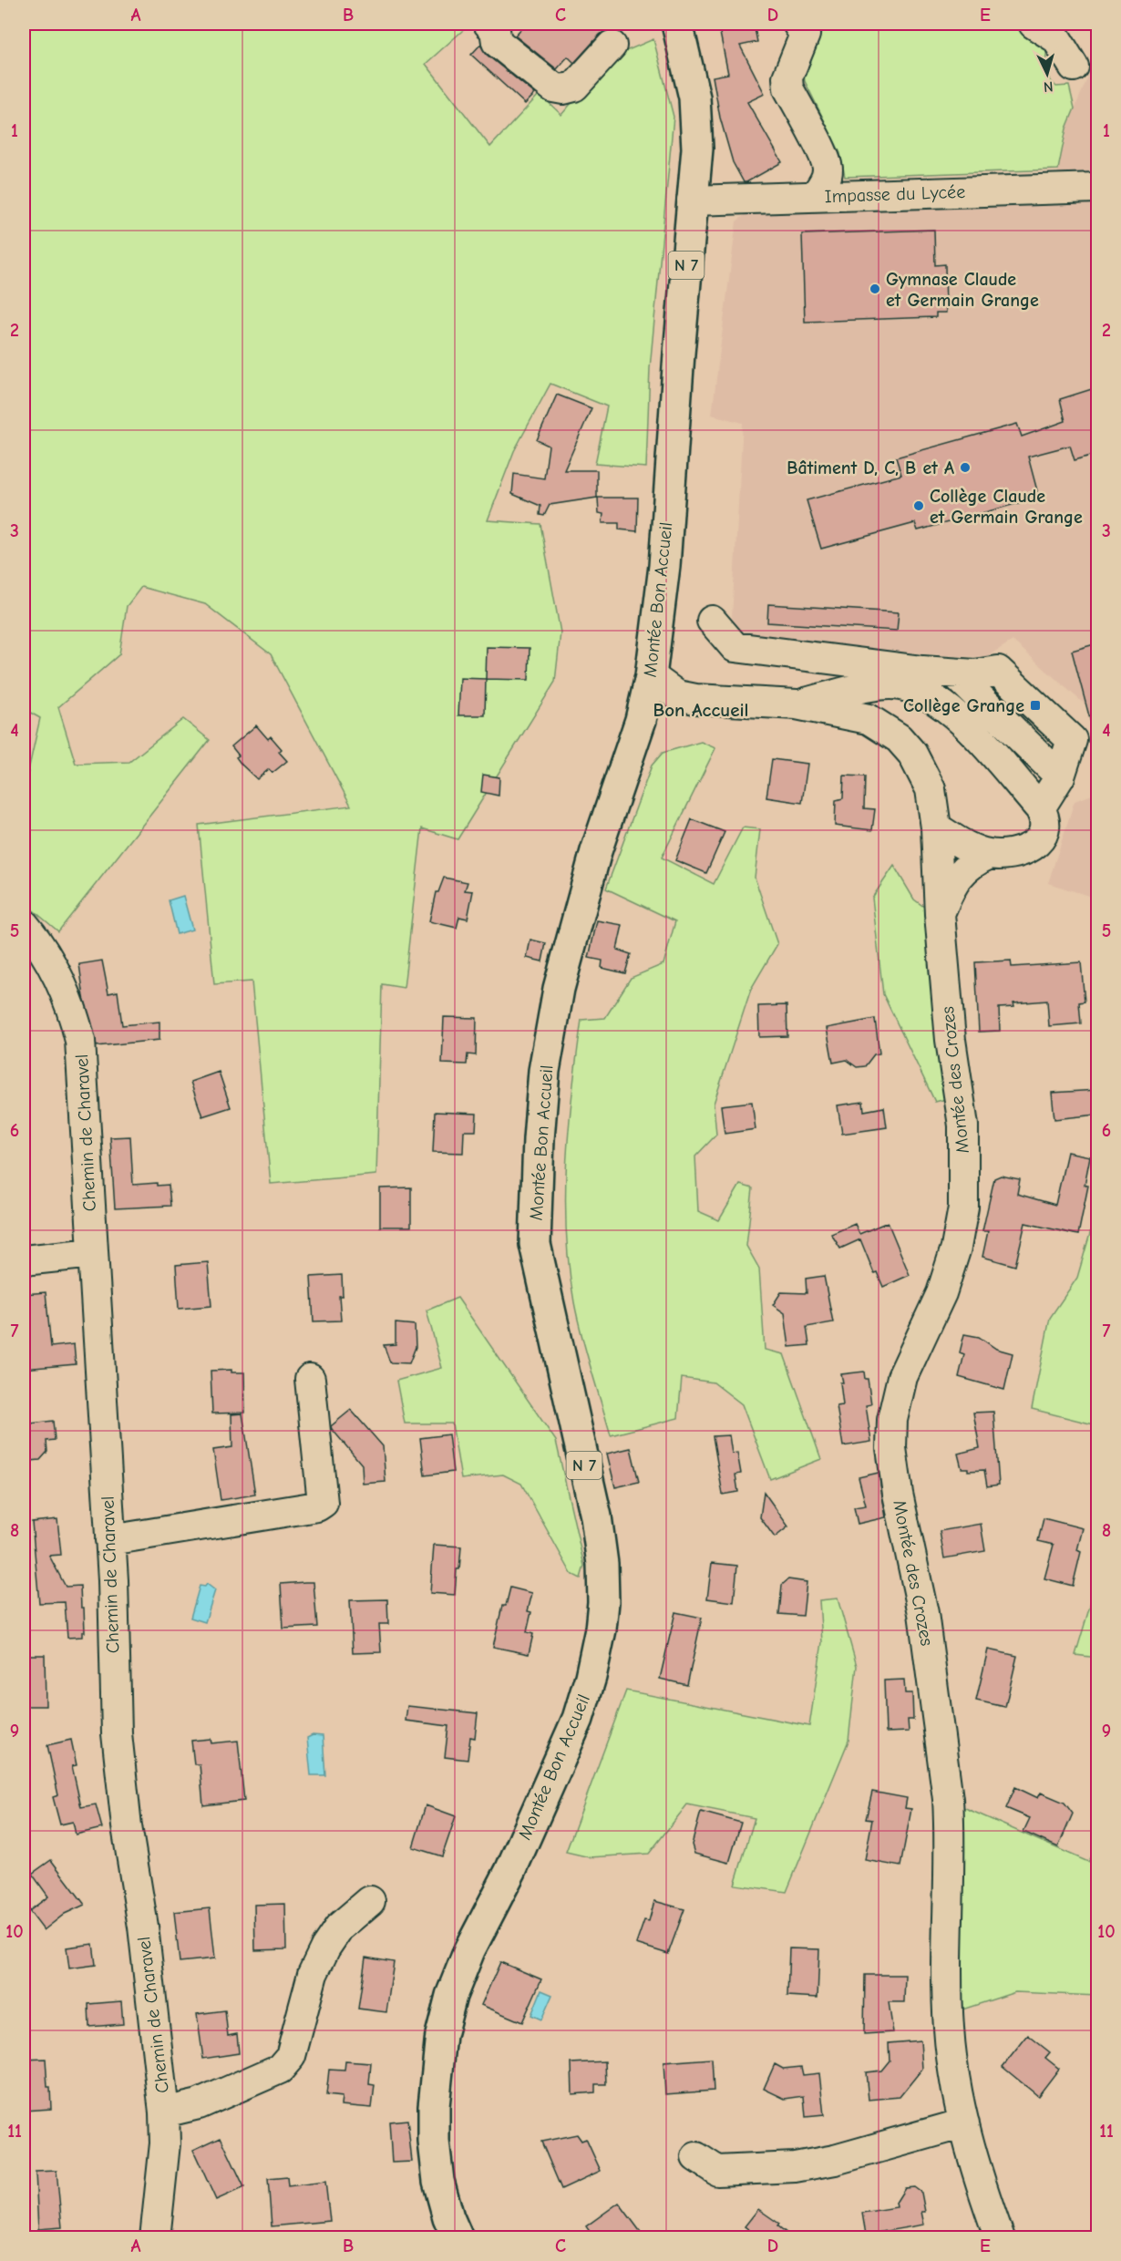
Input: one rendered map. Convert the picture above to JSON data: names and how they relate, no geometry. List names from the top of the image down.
{
  "streets": {
    "main road": ["N 7", "Montée Bon Accueil"],
    "street": ["Impasse du Lycée", "Montée des Crozes", "Chemin de Charavel"]
  },
  "crossings": [
    ["Impasse du Lycée", "Montée Bon Accueil"],
    ["Montée Bon Accueil", "Montée des Crozes"]
  ],
  "districts": ["Bon Accueil"],
  "places": {
    "other": ["Gymnase Claude et Germain Grange", "Bâtiment D, C, B et A", "Collège Claude et Germain Grange"],
    "transit": ["Collège Grange"]
  },
  "north": "bottom",
  "grid": {
    "columns": [
      "A",
      "B",
      "C",
      "D",
      "E"
    ],
    "rows": [
      "1",
      "2",
      "3",
      "4",
      "5",
      "6",
      "7",
      "8",
      "9",
      "10",
      "11"
    ]
  }
}
